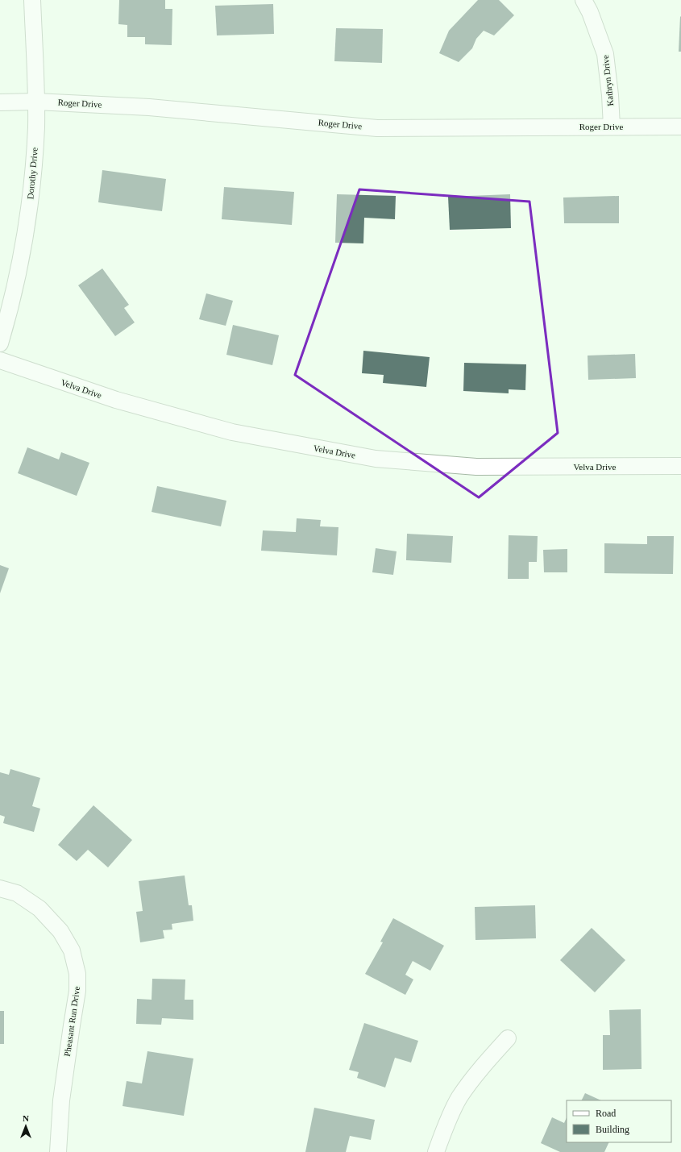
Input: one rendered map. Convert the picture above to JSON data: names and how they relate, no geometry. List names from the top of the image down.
{
  "streets": {
    "street": [
      "Kathryn Drive",
      "Roger Drive",
      "Dorothy Drive",
      "Velva Drive",
      "Pheasant Run Drive"
    ]
  },
  "crossings": [
    ["Kathryn Drive", "Roger Drive"],
    ["Roger Drive", "Dorothy Drive"]
  ],
  "legend": ["Road", "Building"],
  "north": "top"
}
